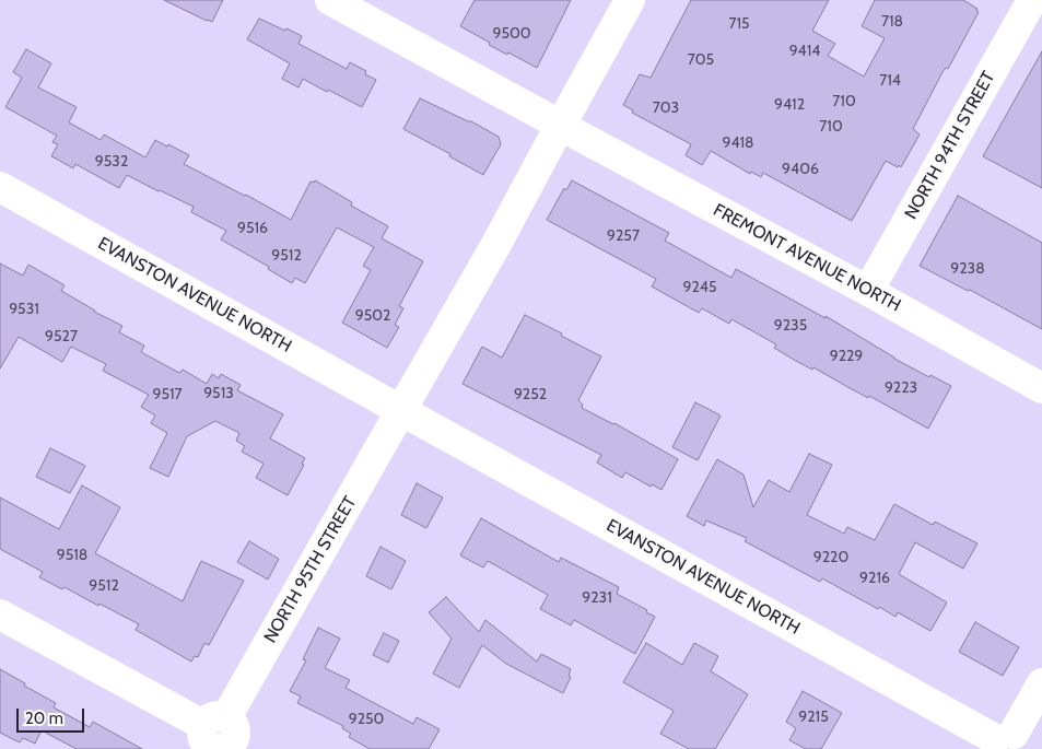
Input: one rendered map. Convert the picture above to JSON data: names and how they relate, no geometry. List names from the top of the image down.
{
  "streets": {
    "street": [
      "NORTH 94TH STREET",
      "FREMONT AVENUE NORTH",
      "EVANSTON AVENUE NORTH",
      "NORTH 95TH STREET"
    ]
  },
  "crossings": [
    ["NORTH 94TH STREET", "FREMONT AVENUE NORTH"],
    ["FREMONT AVENUE NORTH", "NORTH 95TH STREET"],
    ["EVANSTON AVENUE NORTH", "NORTH 95TH STREET"]
  ],
  "house_numbers": [
    "718",
    "715",
    "9500",
    "9414",
    "705",
    "714",
    "710",
    "9412",
    "703",
    "710",
    "9418",
    "9532",
    "9406",
    "9516",
    "9257",
    "9512",
    "9238",
    "9245",
    "9531",
    "9502",
    "9235",
    "9527",
    "9229",
    "9223",
    "9513",
    "9517",
    "9252",
    "9518",
    "9220",
    "9216",
    "9512",
    "9231",
    "9215",
    "9250"
  ],
  "scale_bar": "20 m"
}
